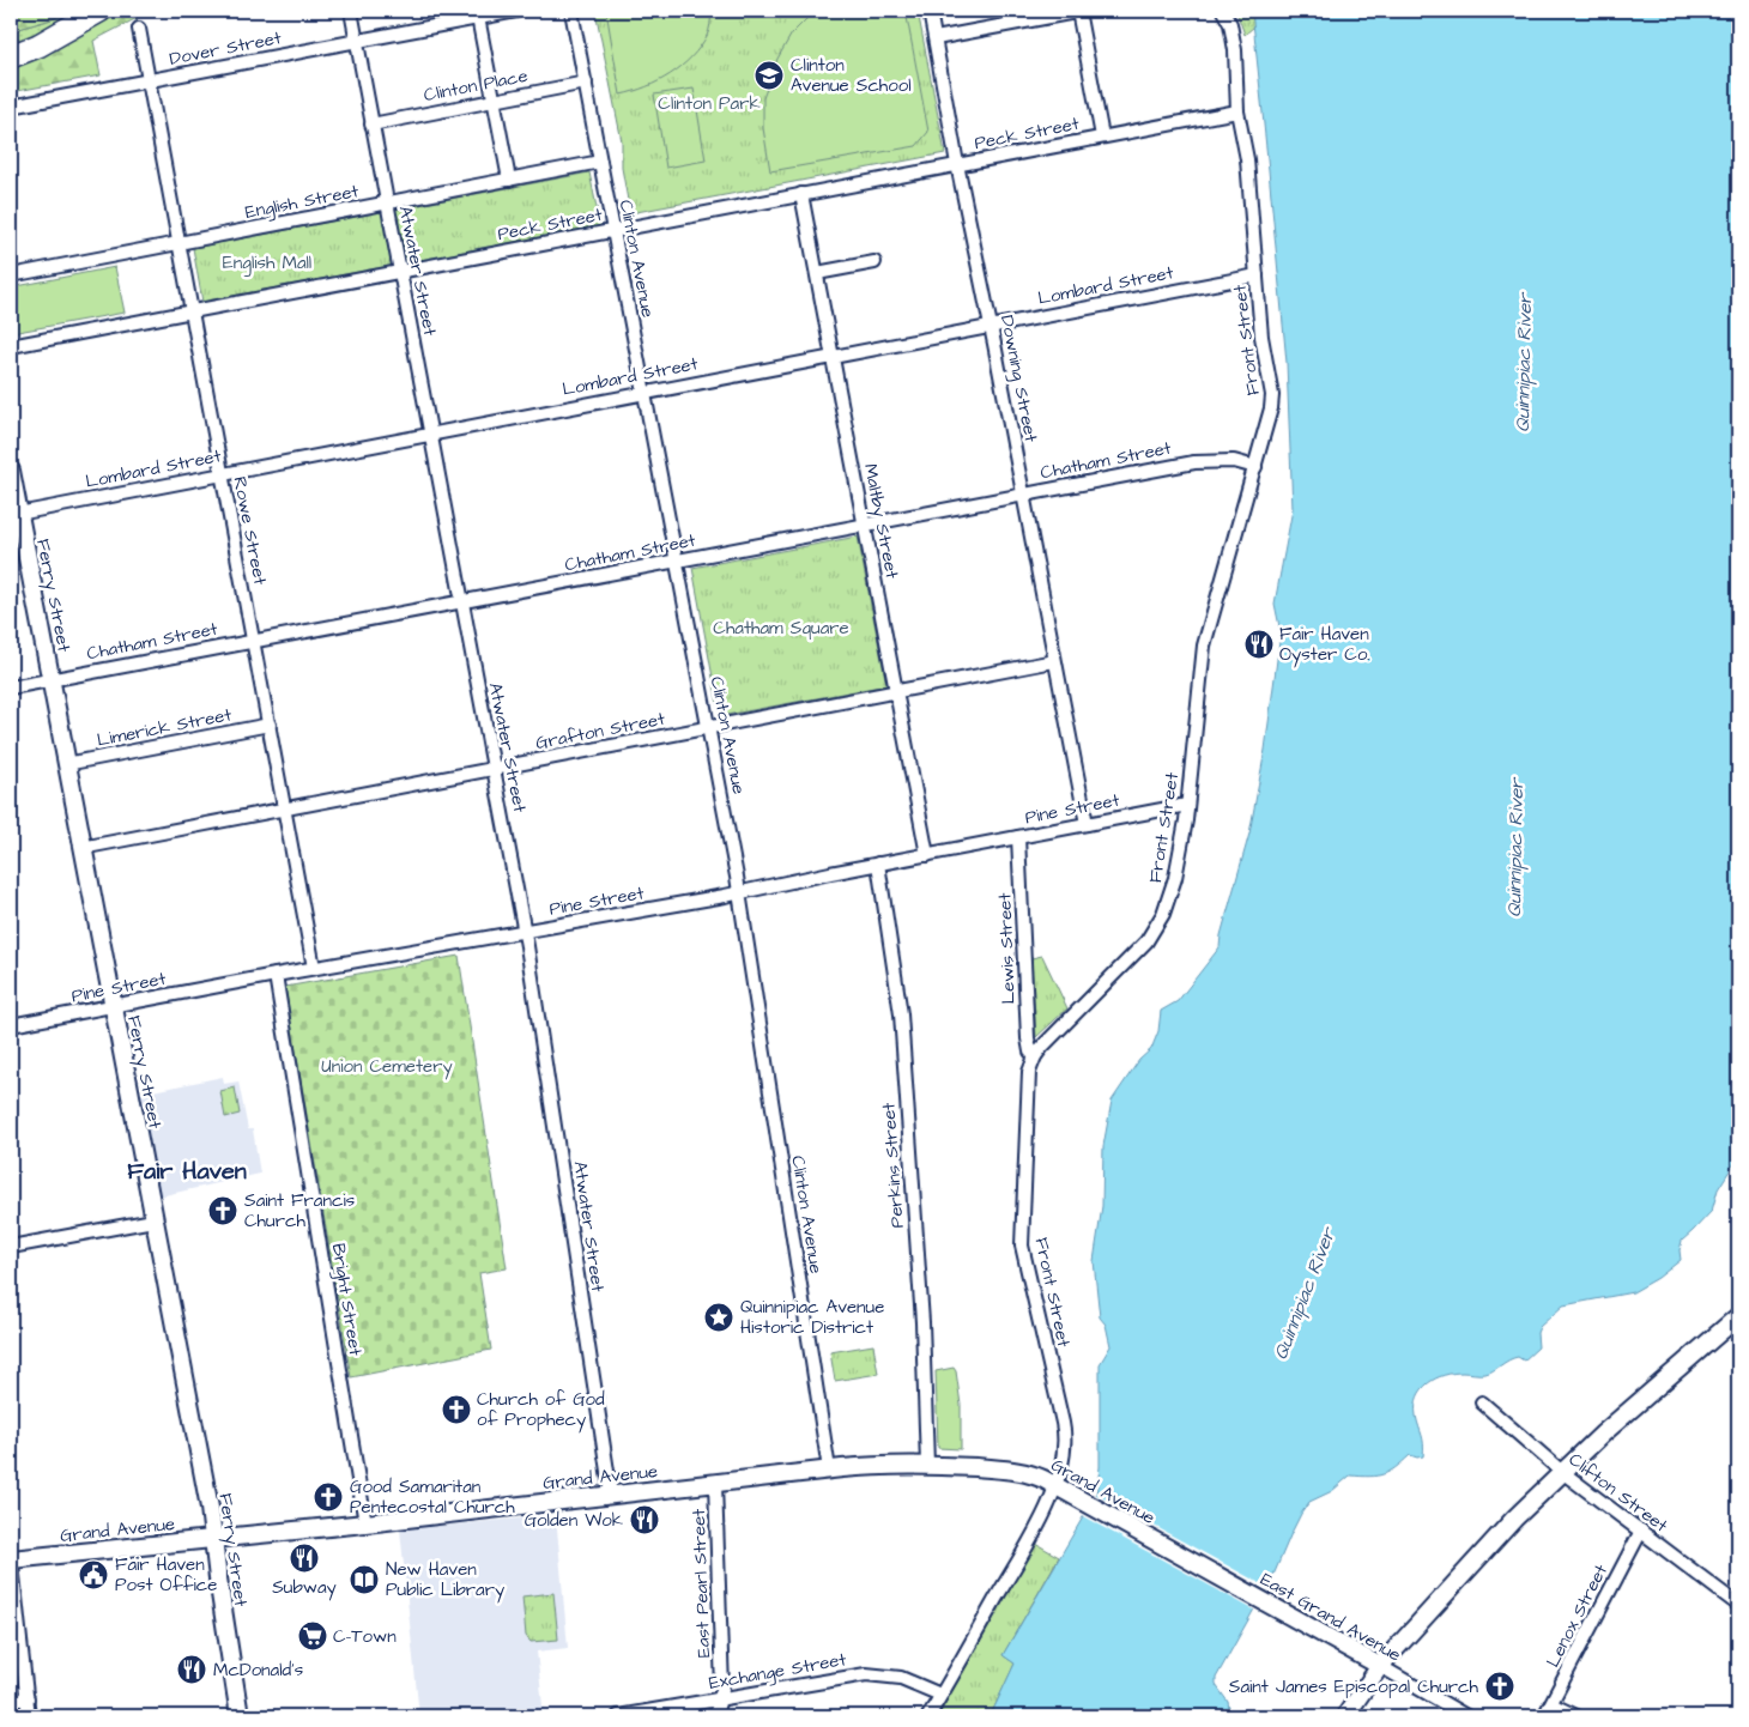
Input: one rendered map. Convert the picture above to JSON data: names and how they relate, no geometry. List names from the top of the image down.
{
  "streets": {
    "main road": ["Ferry Street", "Grand Avenue", "East Grand Avenue"],
    "street": [
      "Dover Street",
      "Clinton Place",
      "Peck Street",
      "English Street",
      "Clinton Avenue",
      "Atwater Street",
      "Lombard Street",
      "Front Street",
      "Downing Street",
      "Chatham Street",
      "Maltby Street",
      "Rowe Street",
      "Limerick Street",
      "Grafton Street",
      "Pine Street",
      "Lewis Street",
      "Perkins Street",
      "Bright Street",
      "Clifton Street",
      "East Pearl Street",
      "Lenox Street",
      "Exchange Street"
    ]
  },
  "crossings": [
    ["Dover Street", "Atwater Street"],
    ["Dover Street", "Rowe Street"],
    ["Clinton Place", "Clinton Avenue"],
    ["Clinton Place", "Atwater Street"],
    ["Peck Street", "Clinton Avenue"],
    ["Peck Street", "Atwater Street"],
    ["Peck Street", "Front Street"],
    ["Peck Street", "Downing Street"],
    ["Peck Street", "Maltby Street"],
    ["Peck Street", "Rowe Street"],
    ["English Street", "Clinton Avenue"],
    ["English Street", "Atwater Street"],
    ["English Street", "Rowe Street"],
    ["Clinton Avenue", "Lombard Street"],
    ["Clinton Avenue", "Chatham Street"],
    ["Clinton Avenue", "Grafton Street"],
    ["Clinton Avenue", "Pine Street"],
    ["Clinton Avenue", "Grand Avenue"],
    ["Atwater Street", "Lombard Street"],
    ["Atwater Street", "Chatham Street"],
    ["Atwater Street", "Grafton Street"],
    ["Atwater Street", "Pine Street"],
    ["Atwater Street", "Grand Avenue"],
    ["Lombard Street", "Front Street"],
    ["Lombard Street", "Downing Street"],
    ["Lombard Street", "Maltby Street"],
    ["Lombard Street", "Rowe Street"],
    ["Lombard Street", "Ferry Street"],
    ["Front Street", "Chatham Street"],
    ["Front Street", "Pine Street"],
    ["Front Street", "Lewis Street"],
    ["Front Street", "Grand Avenue"],
    ["Front Street", "Exchange Street"],
    ["Downing Street", "Chatham Street"],
    ["Downing Street", "Grafton Street"],
    ["Downing Street", "Pine Street"],
    ["Chatham Street", "Maltby Street"],
    ["Chatham Street", "Rowe Street"],
    ["Chatham Street", "Ferry Street"],
    ["Maltby Street", "Grafton Street"],
    ["Maltby Street", "Pine Street"],
    ["Rowe Street", "Limerick Street"],
    ["Rowe Street", "Grafton Street"],
    ["Rowe Street", "Pine Street"],
    ["Ferry Street", "Limerick Street"],
    ["Ferry Street", "Grafton Street"],
    ["Ferry Street", "Pine Street"],
    ["Ferry Street", "Grand Avenue"],
    ["Pine Street", "Lewis Street"],
    ["Pine Street", "Perkins Street"],
    ["Pine Street", "Bright Street"],
    ["Perkins Street", "Grand Avenue"],
    ["Bright Street", "Grand Avenue"],
    ["Grand Avenue", "East Pearl Street"],
    ["Grand Avenue", "East Grand Avenue"],
    ["Clifton Street", "Lenox Street"],
    ["East Pearl Street", "Exchange Street"]
  ],
  "districts": ["Fair Haven"],
  "water": ["Quinnipiac River"],
  "parks": [
    "Clinton Park",
    "English Mall",
    "Chatham Square",
    "Union Cemetery"
  ],
  "places": {
    "school or university": ["Clinton Avenue School"],
    "restaurant": [
      "Fair Haven Oyster Co.",
      "Golden Wok",
      "Subway",
      "McDonald's"
    ],
    "church": [
      "Saint Francis Church",
      "Church of God of Prophecy",
      "Good Samaritan Pentecostal Church",
      "Saint James Episcopal Church"
    ],
    "place": ["Quinnipiac Avenue Historic District"],
    "public building": ["Fair Haven Post Office"],
    "library": ["New Haven Public Library"],
    "supermarket": ["C-Town"]
  }
}
